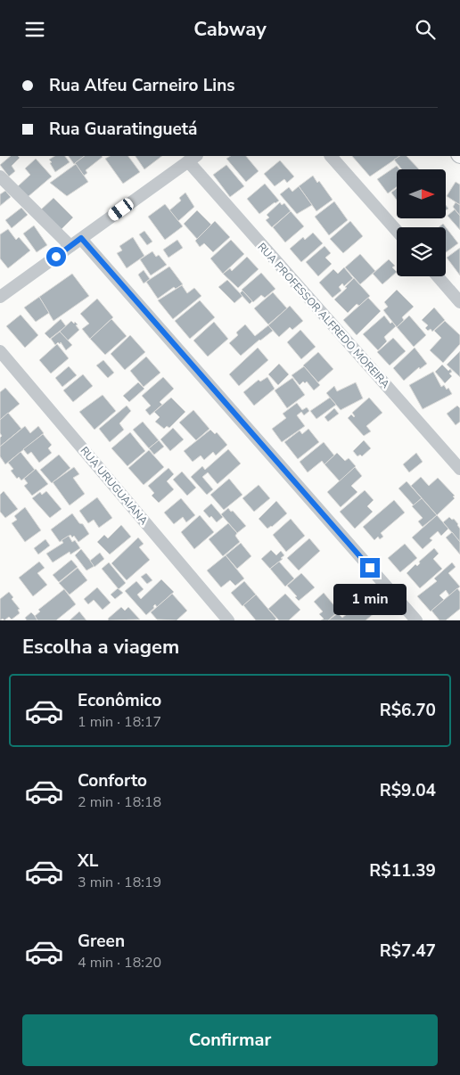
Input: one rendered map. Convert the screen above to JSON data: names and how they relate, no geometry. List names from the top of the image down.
{
  "streets": {
    "street": ["RUA PROFESSOR ALFREDO MOREIRA", "RUA URUGUAIANA"]
  },
  "north": "right",
  "page": {
    "header": "Cabway",
    "banner": ["Rua Alfeu Carneiro Lins", "Rua Guaratinguetá"],
    "bubble": "1 min",
    "heading": "Escolha a viagem",
    "list": [
      {
        "name": "Econômico",
        "note": "1 min · 18:17",
        "value": "R$6.70"
      },
      {
        "name": "Conforto",
        "note": "2 min · 18:18",
        "value": "R$9.04"
      },
      {
        "name": "XL",
        "note": "3 min · 18:19",
        "value": "R$11.39"
      },
      {
        "name": "Green",
        "note": "4 min · 18:20",
        "value": "R$7.47"
      }
    ],
    "buttons": "Confirmar"
  }
}
